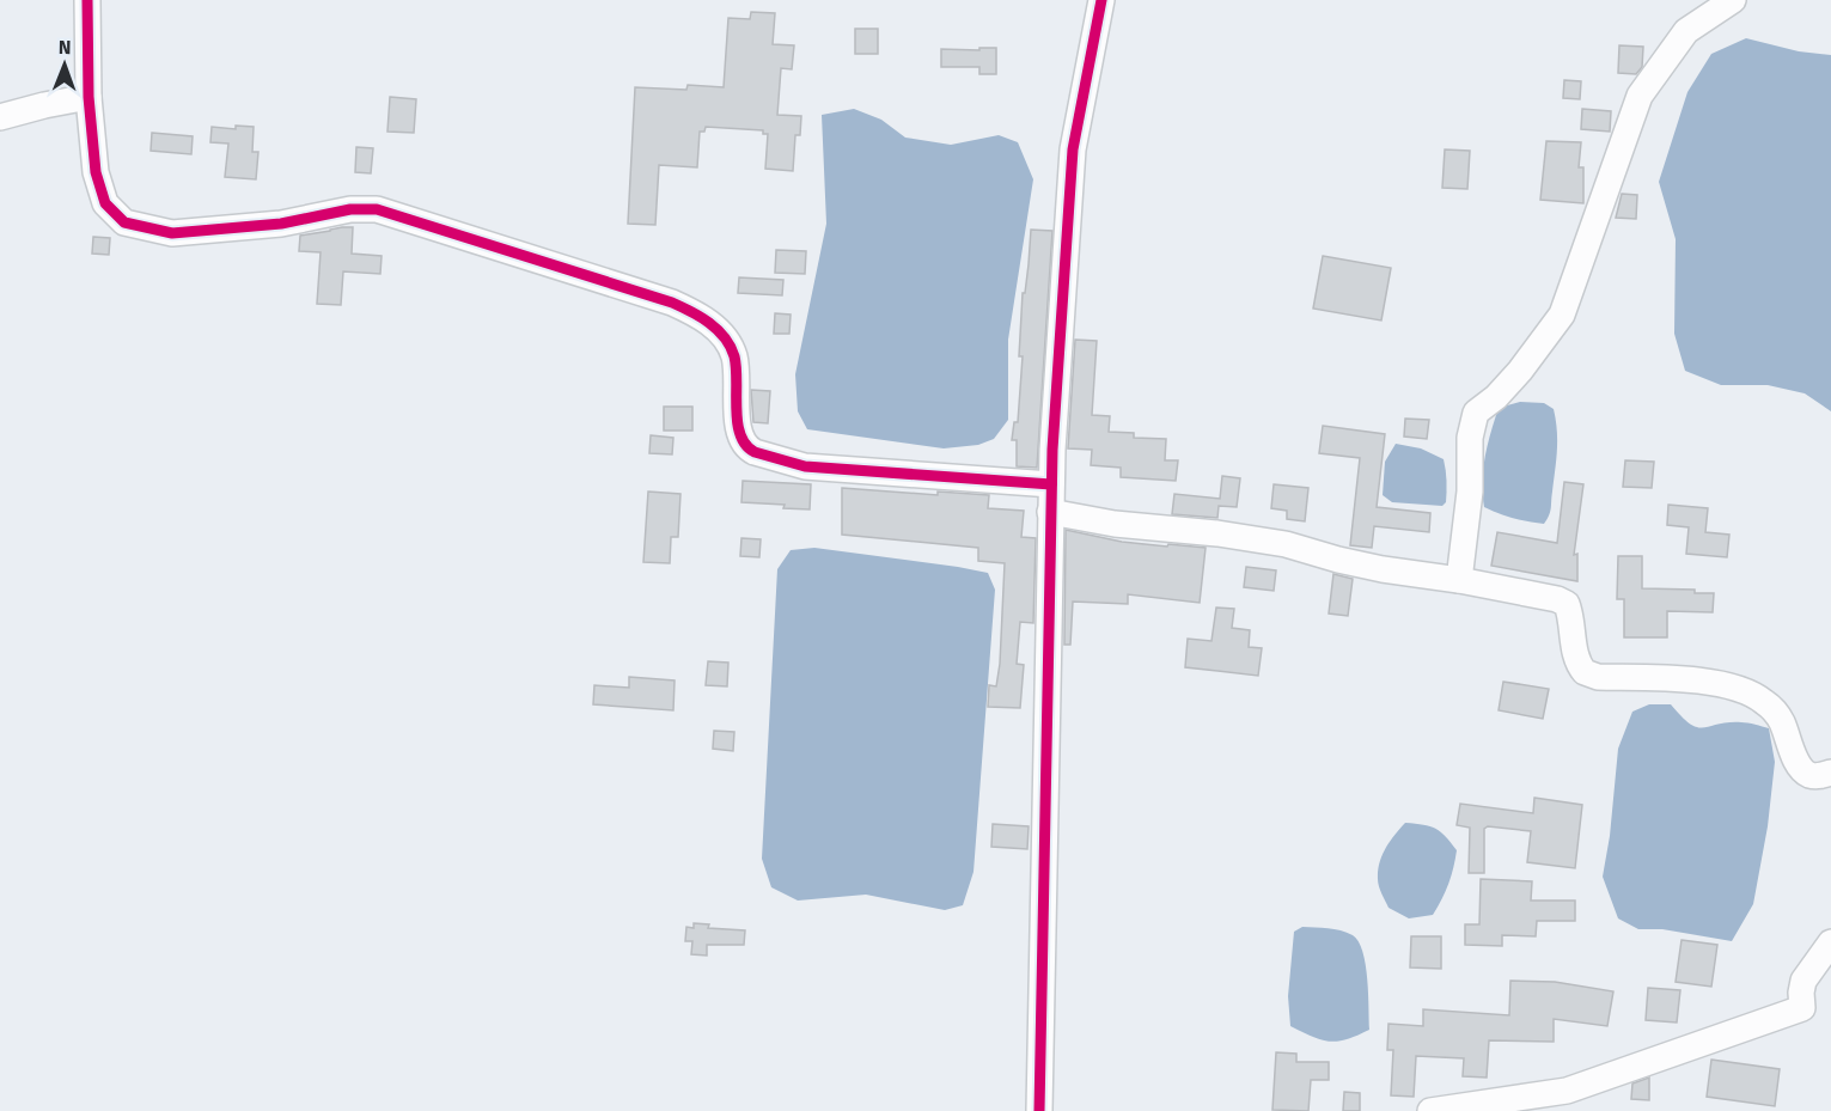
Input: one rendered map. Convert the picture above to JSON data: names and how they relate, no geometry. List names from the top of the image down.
{
  "north": "top"
}
